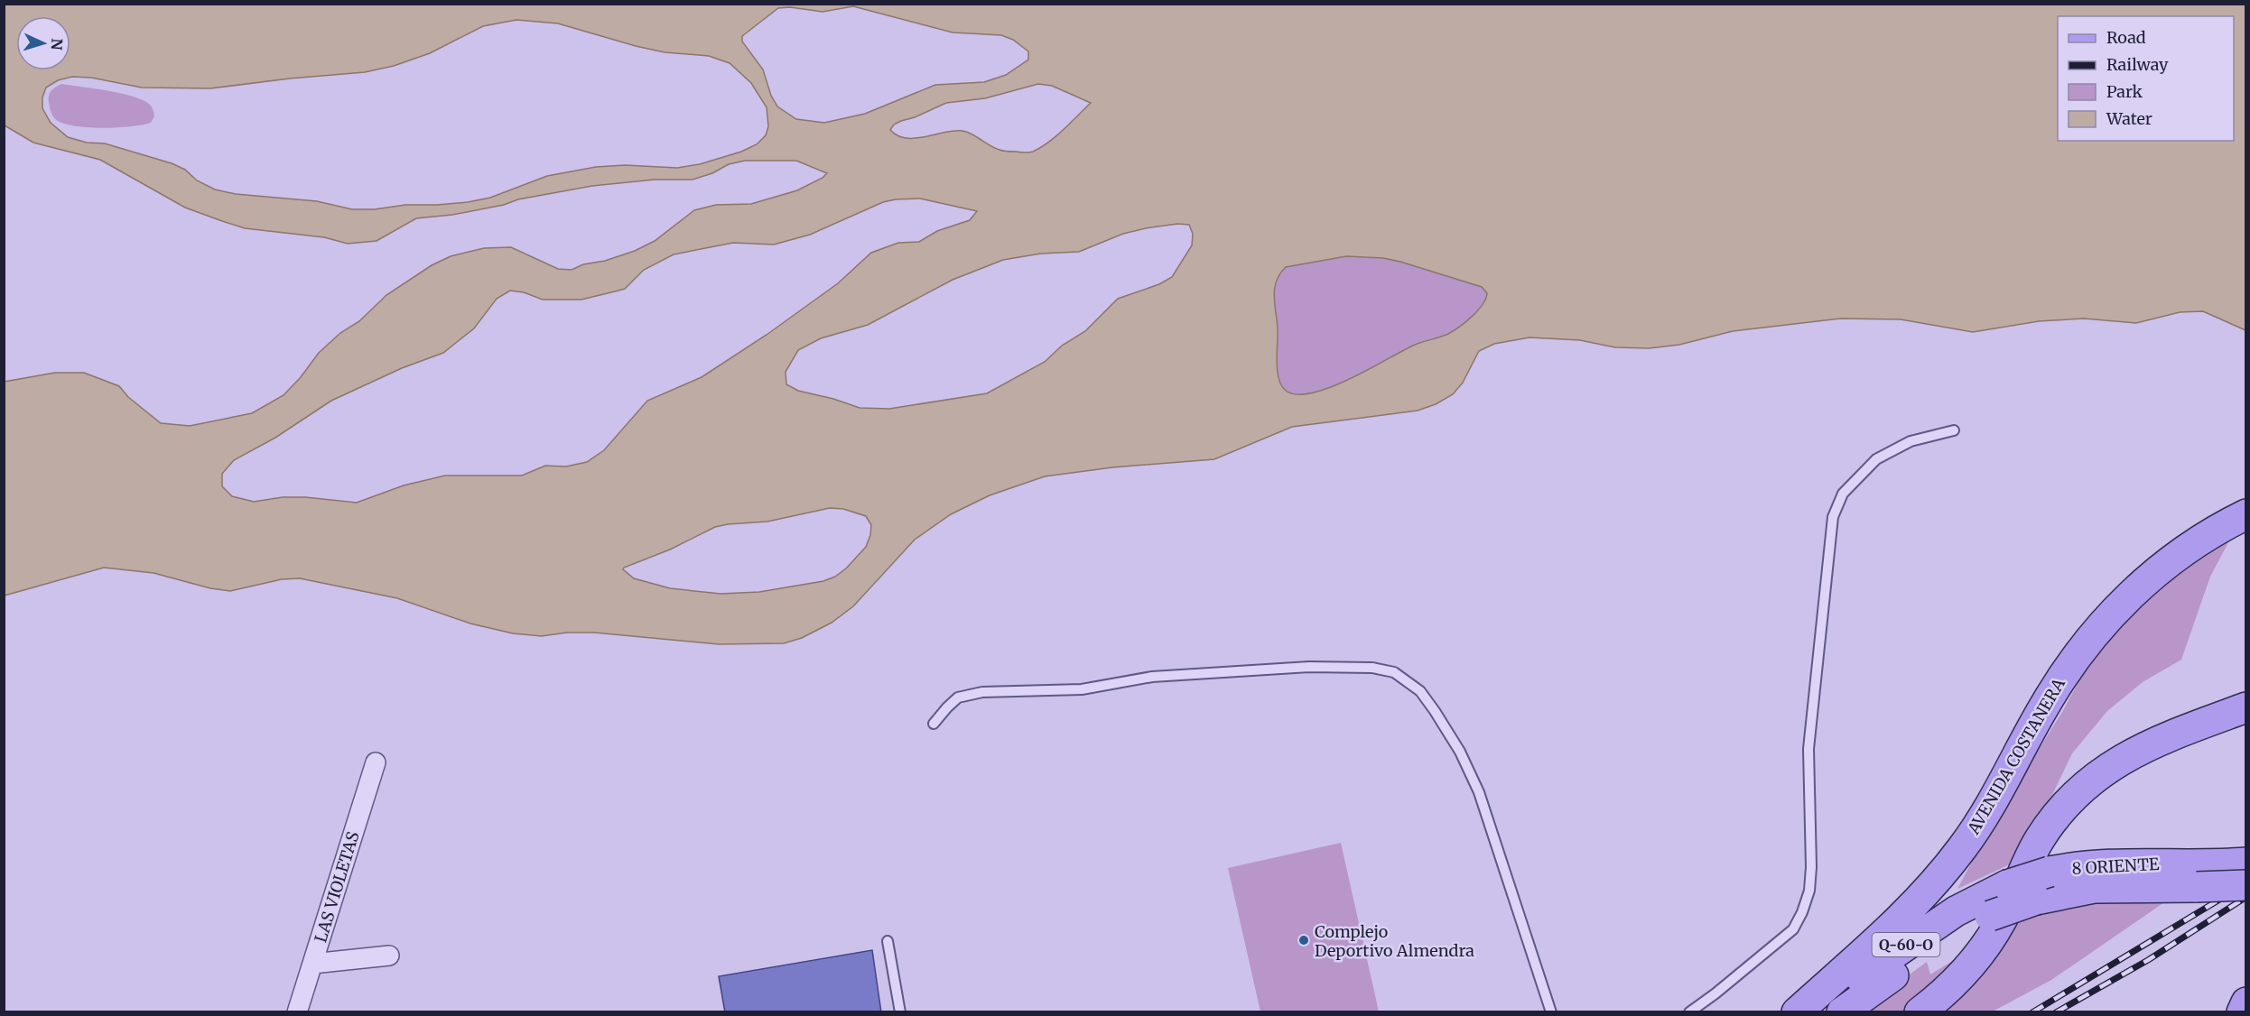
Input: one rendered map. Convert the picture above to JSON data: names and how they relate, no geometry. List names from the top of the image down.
{
  "streets": {
    "main road": ["AVENIDA COSTANERA", "8 ORIENTE", "Q-60-O"],
    "street": ["LAS VIOLETAS"]
  },
  "places": ["Complejo Deportivo Almendra"],
  "legend": [
    "Road",
    "Railway",
    "Park",
    "Water"
  ],
  "north": "right"
}
